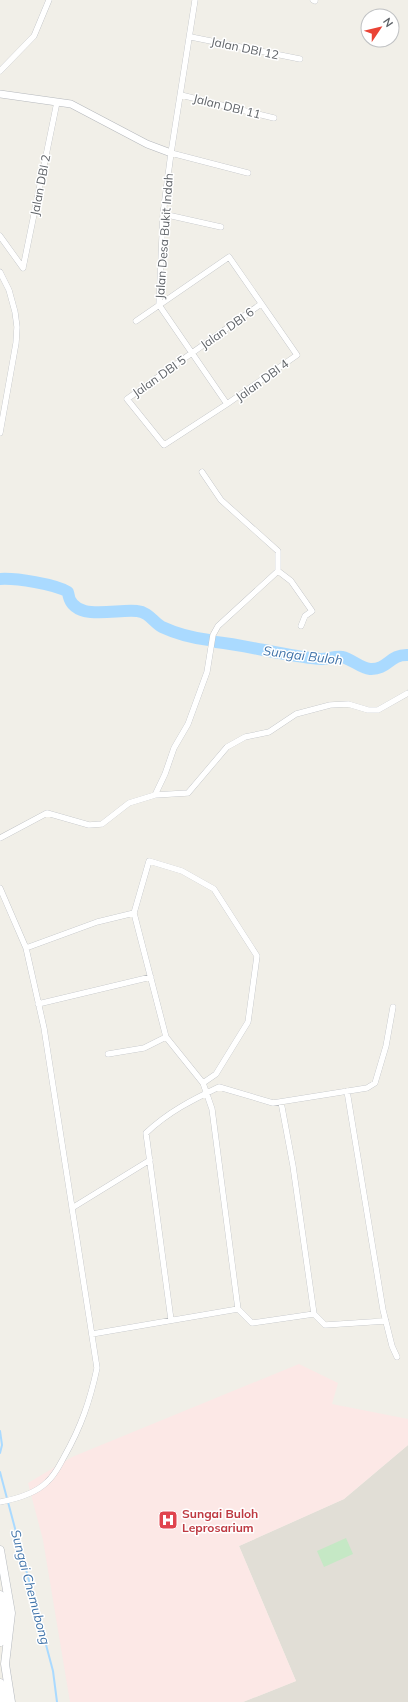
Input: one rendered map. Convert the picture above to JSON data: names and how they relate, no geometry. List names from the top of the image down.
{
  "streets": {
    "street": [
      "Jalan DBI 12",
      "Jalan DBI 11",
      "Jalan DBI 2",
      "Jalan Desa Bukit Indah",
      "Jalan DBI 6",
      "Jalan DBI 5",
      "Jalan DBI 4"
    ]
  },
  "crossings": [
    ["Jalan DBI 12", "Jalan Desa Bukit Indah"],
    ["Jalan DBI 11", "Jalan Desa Bukit Indah"],
    ["Jalan Desa Bukit Indah", "Jalan DBI 6"],
    ["Jalan Desa Bukit Indah", "Jalan DBI 5"],
    ["Jalan Desa Bukit Indah", "Jalan DBI 4"],
    ["Jalan DBI 6", "Jalan DBI 5"],
    ["Jalan DBI 6", "Jalan DBI 4"],
    ["Jalan DBI 5", "Jalan DBI 4"]
  ],
  "water": ["Sungai Buloh", "Sungai Chemubong"],
  "places": {
    "hospital": ["Sungai Buloh Leprosarium"]
  },
  "north": "top right"
}
